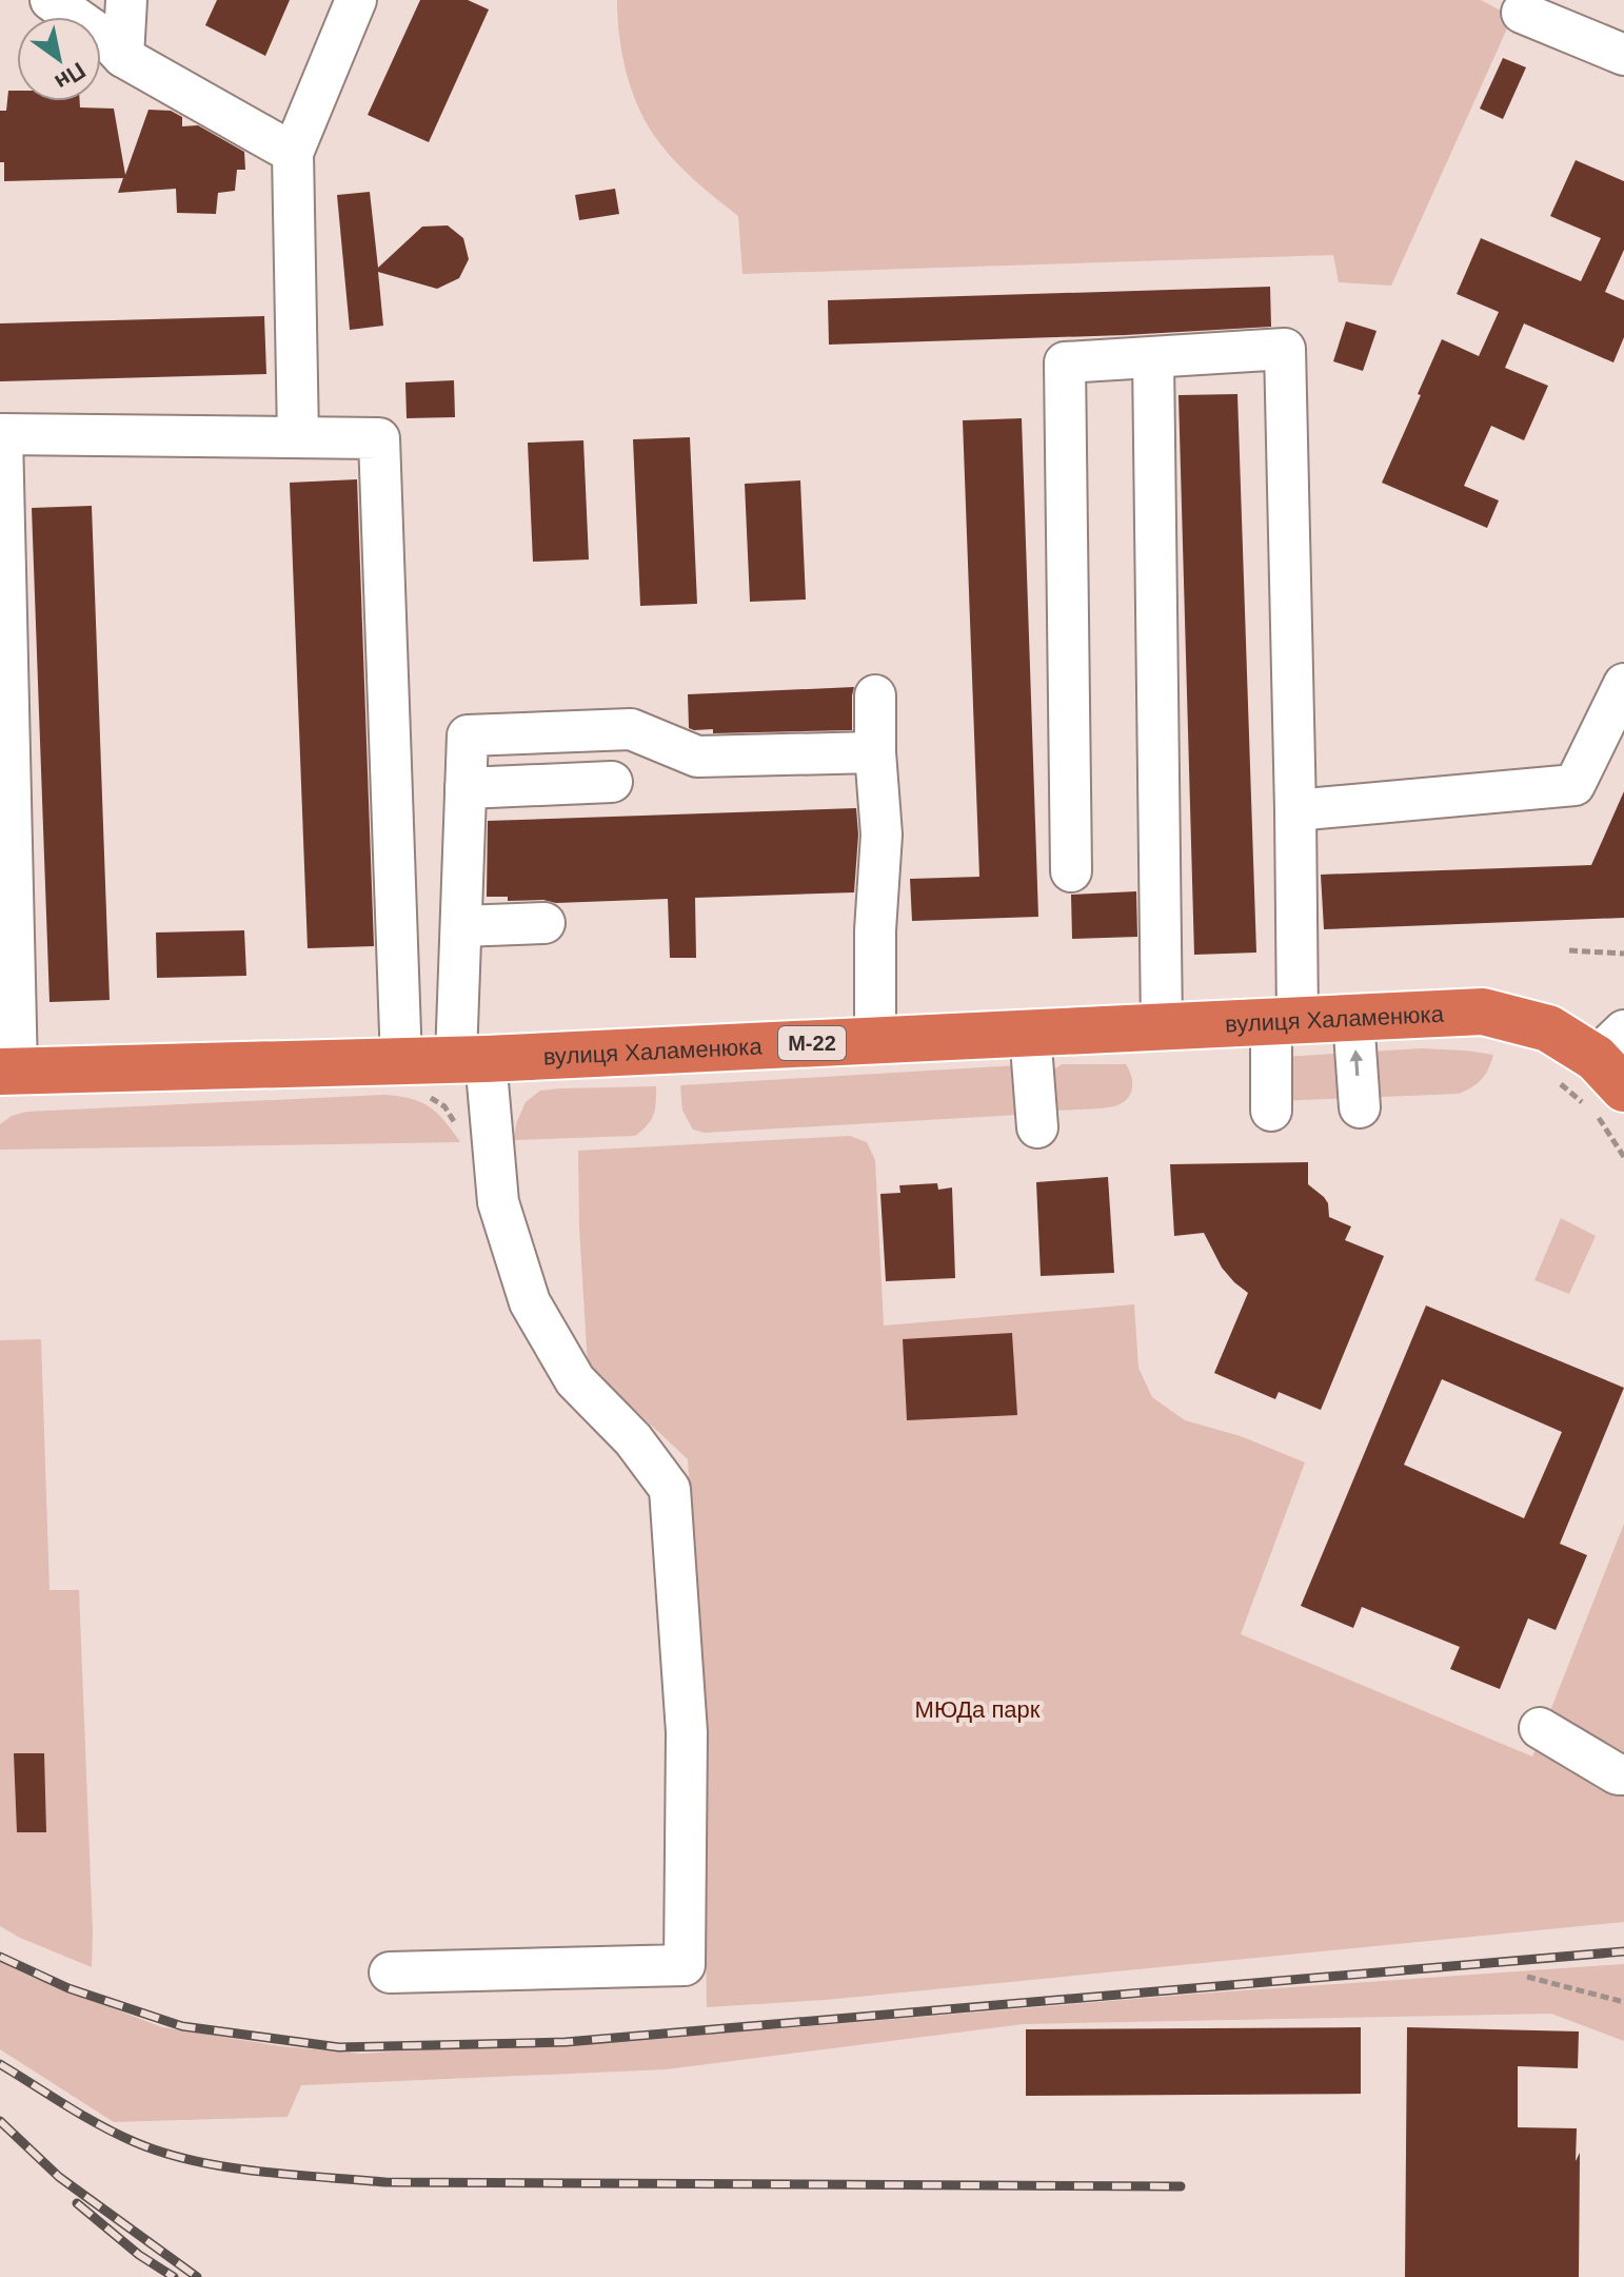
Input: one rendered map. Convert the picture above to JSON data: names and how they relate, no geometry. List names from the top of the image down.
{
  "streets": {
    "highway": ["вулиця Халаменюка", "М-22"]
  },
  "parks": ["МЮДа парк"],
  "north": "bottom right"
}
